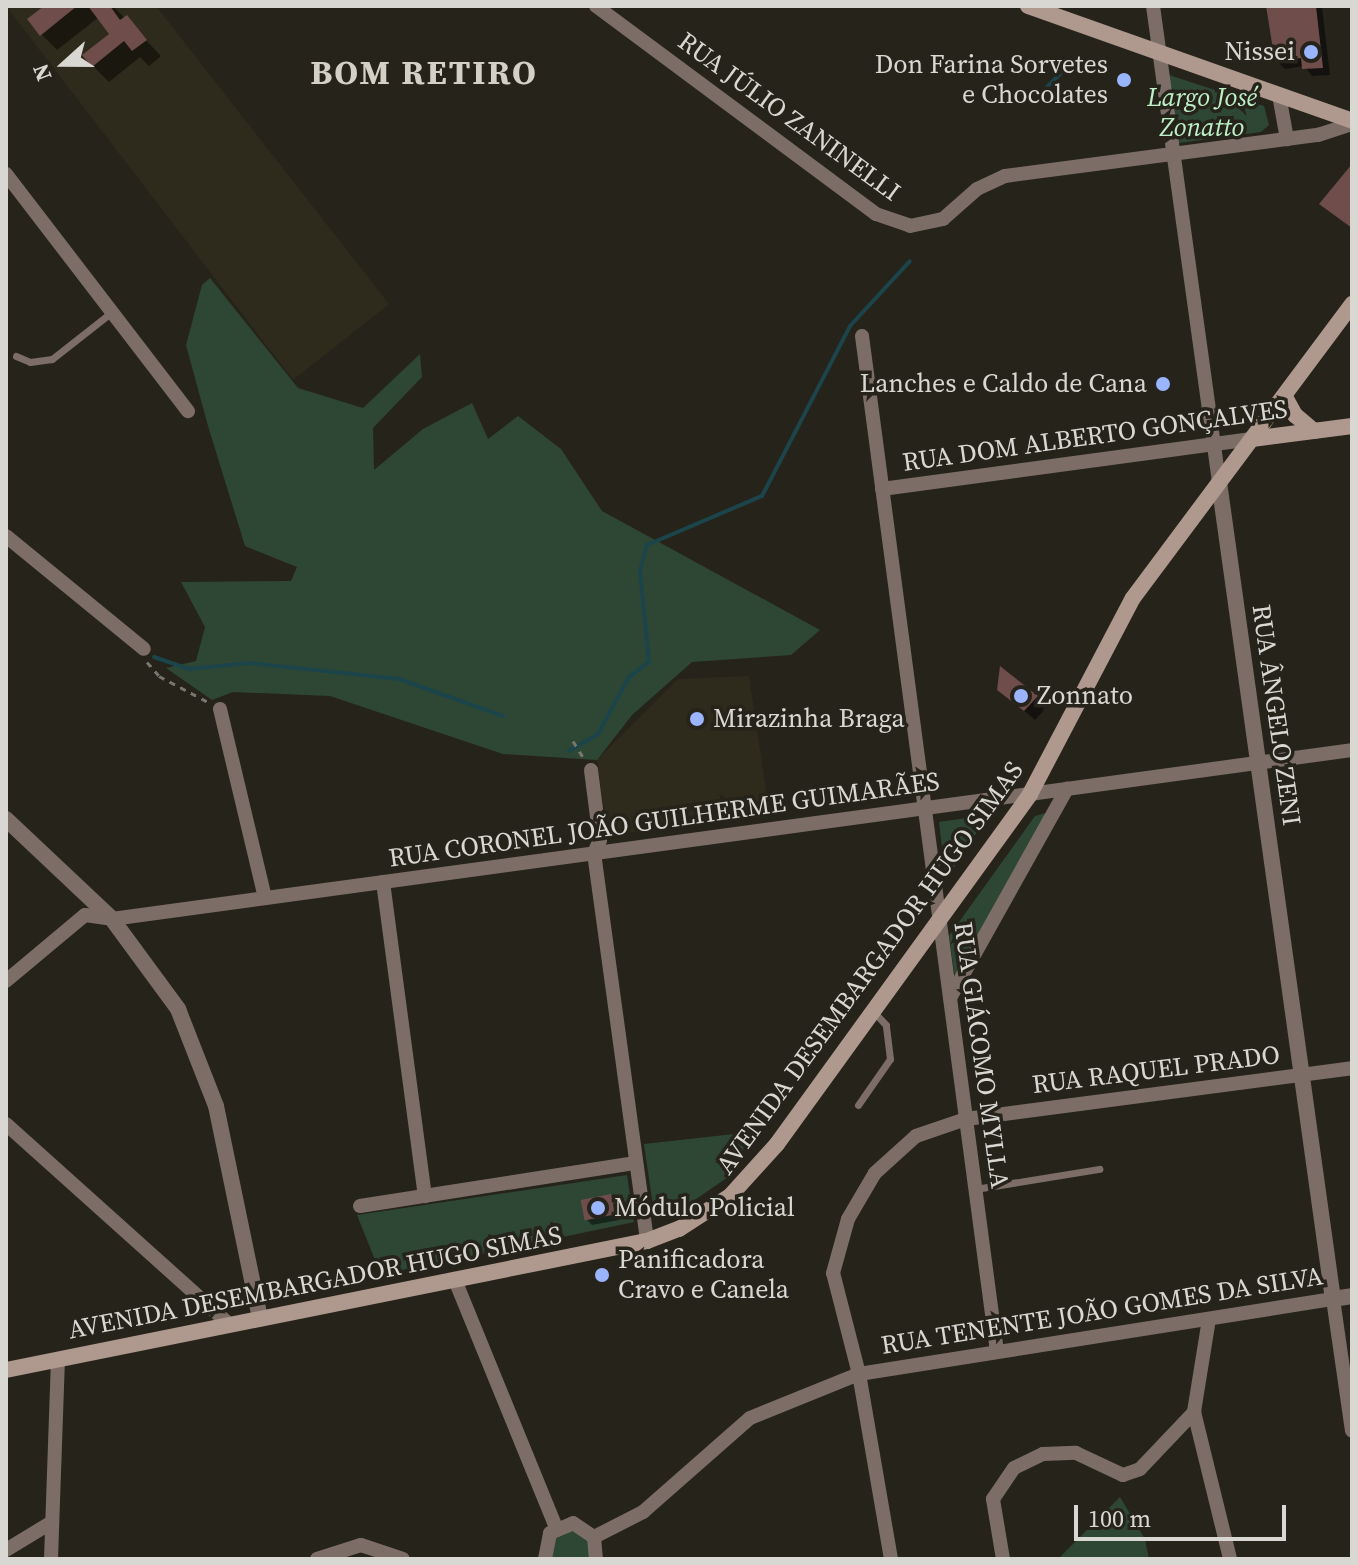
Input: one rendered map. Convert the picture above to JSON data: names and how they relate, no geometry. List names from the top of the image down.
{
  "streets": {
    "main road": ["RUA DOM ALBERTO GONÇALVES", "AVENIDA DESEMBARGADOR HUGO SIMAS"],
    "street": [
      "RUA JÚLIO ZANINELLI",
      "RUA ÂNGELO ZENI",
      "RUA CORONEL JOÃO GUILHERME GUIMARÃES",
      "RUA GIÁCOMO MYLLA",
      "RUA RAQUEL PRADO",
      "RUA TENENTE JOÃO GOMES DA SILVA"
    ]
  },
  "crossings": [
    ["RUA JÚLIO ZANINELLI", "RUA ÂNGELO ZENI"],
    ["RUA DOM ALBERTO GONÇALVES", "RUA ÂNGELO ZENI"],
    ["RUA DOM ALBERTO GONÇALVES", "AVENIDA DESEMBARGADOR HUGO SIMAS"],
    ["RUA DOM ALBERTO GONÇALVES", "RUA GIÁCOMO MYLLA"],
    ["RUA ÂNGELO ZENI", "RUA CORONEL JOÃO GUILHERME GUIMARÃES"],
    ["RUA ÂNGELO ZENI", "AVENIDA DESEMBARGADOR HUGO SIMAS"],
    ["RUA ÂNGELO ZENI", "RUA RAQUEL PRADO"],
    ["RUA ÂNGELO ZENI", "RUA TENENTE JOÃO GOMES DA SILVA"],
    ["RUA CORONEL JOÃO GUILHERME GUIMARÃES", "AVENIDA DESEMBARGADOR HUGO SIMAS"],
    ["RUA CORONEL JOÃO GUILHERME GUIMARÃES", "RUA GIÁCOMO MYLLA"],
    ["AVENIDA DESEMBARGADOR HUGO SIMAS", "RUA GIÁCOMO MYLLA"],
    ["RUA GIÁCOMO MYLLA", "RUA RAQUEL PRADO"],
    ["RUA GIÁCOMO MYLLA", "RUA TENENTE JOÃO GOMES DA SILVA"],
    ["RUA RAQUEL PRADO", "RUA TENENTE JOÃO GOMES DA SILVA"]
  ],
  "districts": ["BOM RETIRO"],
  "parks": ["Largo José Zonatto"],
  "places": [
    "Nissei",
    "Don Farina Sorvetes e Chocolates",
    "Lanches e Caldo de Cana",
    "Zonnato",
    "Mirazinha Braga",
    "Módulo Policial",
    "Panificadora Cravo e Canela"
  ],
  "scale_bar": "100 m",
  "north": "left"
}
